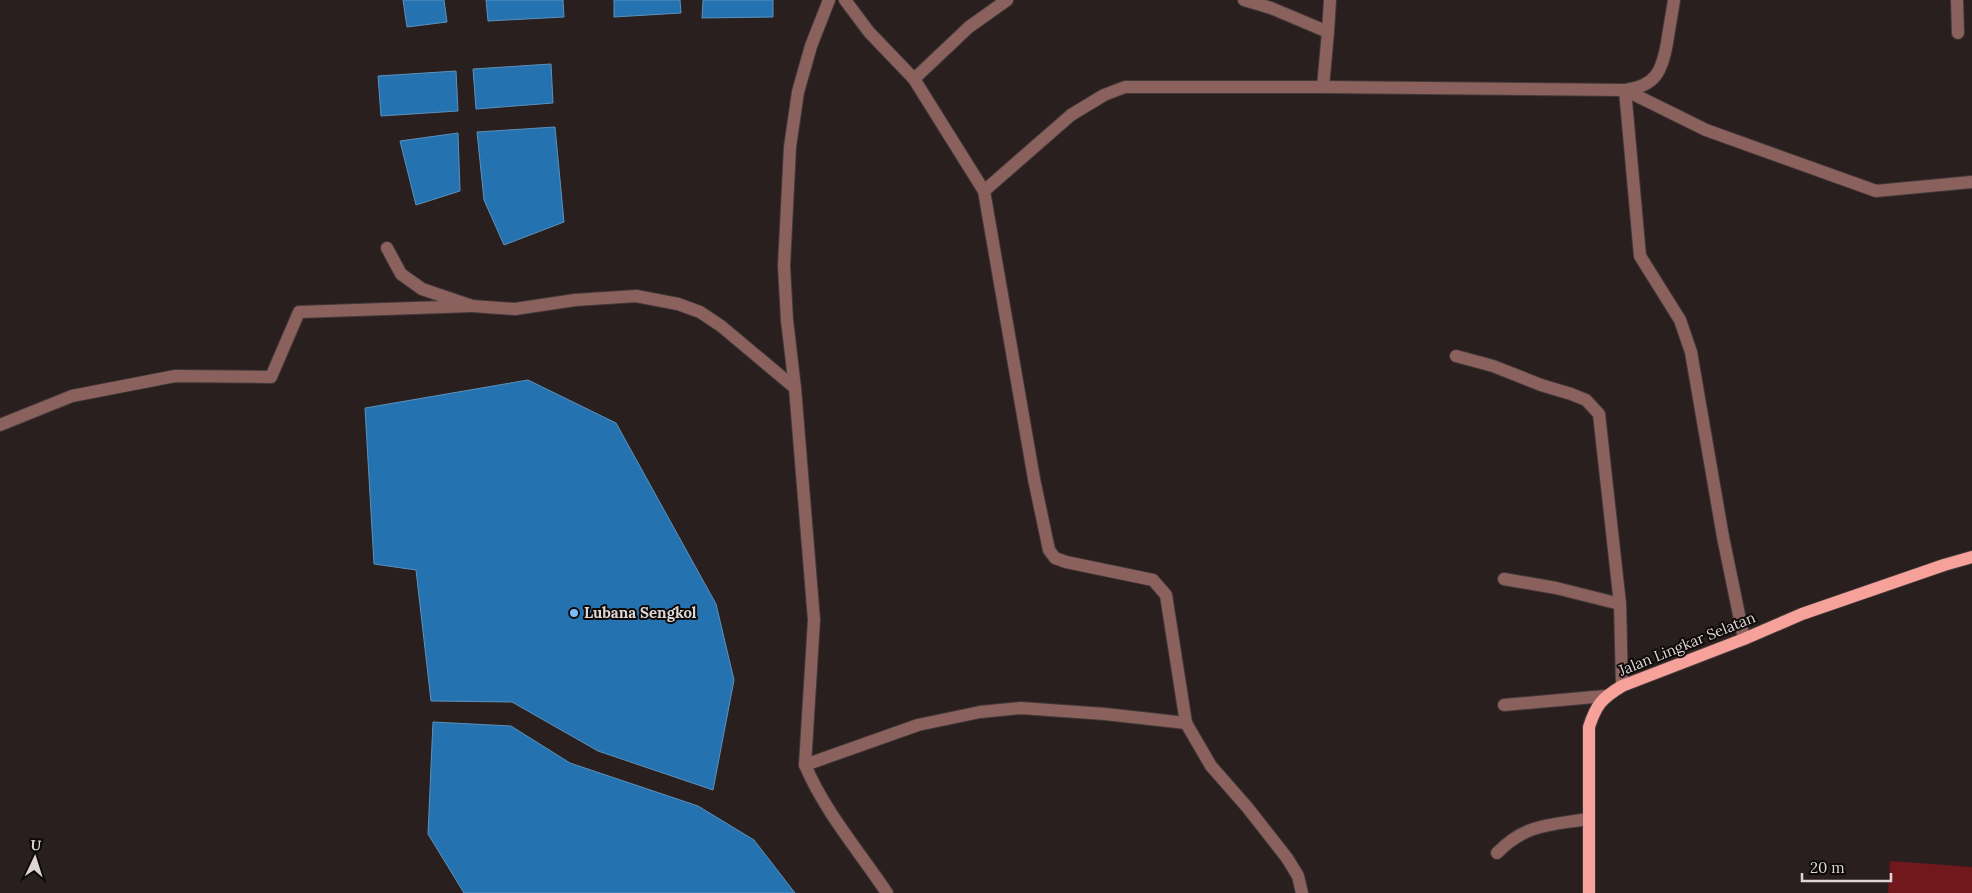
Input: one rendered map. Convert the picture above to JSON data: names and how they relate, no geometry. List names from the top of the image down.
{
  "streets": {
    "main road": ["Jalan Lingkar Selatan"]
  },
  "places": ["Lubana Sengkol"],
  "scale_bar": "20 m",
  "north": "top"
}
